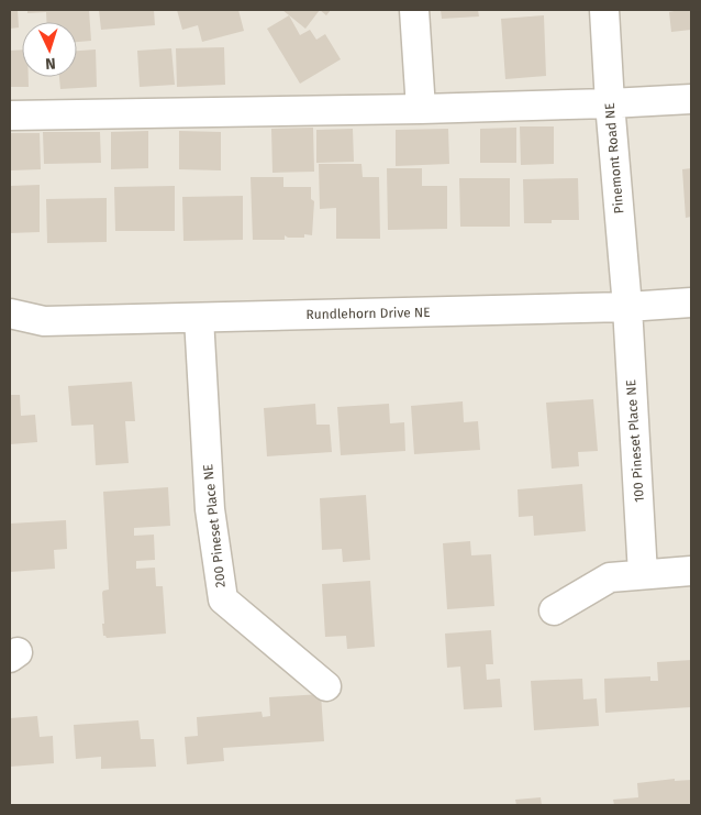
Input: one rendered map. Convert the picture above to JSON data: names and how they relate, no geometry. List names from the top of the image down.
{
  "streets": {
    "street": [
      "Pinemont Road NE",
      "Rundlehorn Drive NE",
      "100 Pineset Place NE",
      "200 Pineset Place NE"
    ]
  },
  "crossings": [
    ["Pinemont Road NE", "Rundlehorn Drive NE"],
    ["Pinemont Road NE", "100 Pineset Place NE"],
    ["Rundlehorn Drive NE", "100 Pineset Place NE"],
    ["Rundlehorn Drive NE", "200 Pineset Place NE"]
  ],
  "north": "bottom"
}
